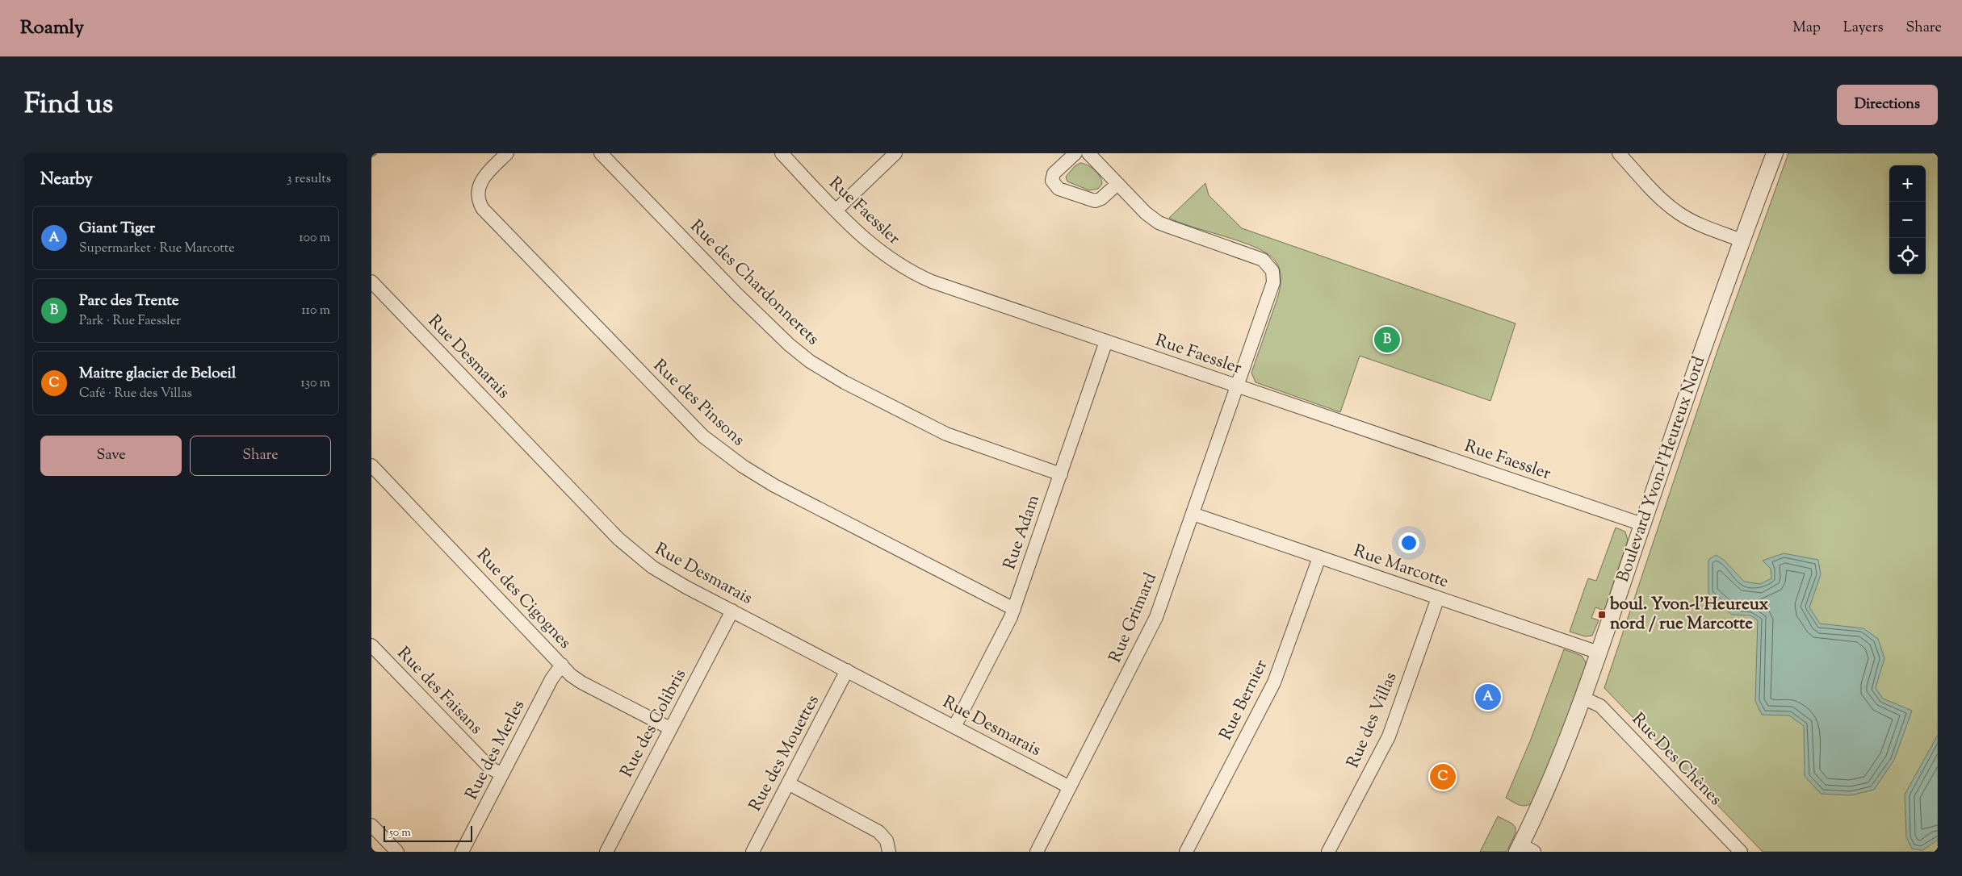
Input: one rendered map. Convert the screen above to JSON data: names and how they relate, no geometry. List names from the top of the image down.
{
  "streets": {
    "street": [
      "Rue Faessler",
      "Rue des Chardonnerets",
      "Rue Desmarais",
      "Rue des Pinsons",
      "Boulevard Yvon-l'Heureux Nord",
      "Rue Adam",
      "Rue Marcotte",
      "Rue des Cigognes",
      "Rue Grimard",
      "Rue des Faisans",
      "Rue Bernier",
      "Rue des Villas",
      "Rue des Colibris",
      "Rue des Merles",
      "Rue des Mouettes",
      "Rue Des Chênes"
    ]
  },
  "crossings": [
    ["Rue Faessler", "Boulevard Yvon-l'Heureux Nord"],
    ["Rue Faessler", "Rue Adam"],
    ["Rue Faessler", "Rue Grimard"],
    ["Rue des Chardonnerets", "Rue Adam"],
    ["Rue Desmarais", "Rue Adam"],
    ["Rue Desmarais", "Rue Grimard"],
    ["Rue Desmarais", "Rue des Colibris"],
    ["Rue Desmarais", "Rue des Mouettes"],
    ["Rue des Pinsons", "Rue Adam"],
    ["Boulevard Yvon-l'Heureux Nord", "Rue Marcotte"],
    ["Boulevard Yvon-l'Heureux Nord", "Rue Des Chênes"],
    ["Rue Marcotte", "Rue Grimard"],
    ["Rue Marcotte", "Rue Bernier"],
    ["Rue Marcotte", "Rue des Villas"],
    ["Rue des Cigognes", "Rue des Colibris"],
    ["Rue des Cigognes", "Rue des Merles"],
    ["Rue des Faisans", "Rue des Merles"]
  ],
  "places": {
    "transit": ["boul. Yvon-l'Heureux nord / rue Marcotte"]
  },
  "scale_bar": "50 m",
  "page": {
    "header": "Roamly",
    "nav": ["Map", "Layers", "Share"],
    "title": "Find us",
    "buttons": [
      "Directions",
      ["Save", "Share"]
    ],
    "heading": ["Nearby", "3 results"],
    "map_buttons": ["+", "−"],
    "list": [
      {
        "mark": "A",
        "name": "Giant Tiger",
        "note": "Supermarket · Rue Marcotte",
        "value": "100 m"
      },
      {
        "mark": "B",
        "name": "Parc des Trente",
        "note": "Park · Rue Faessler",
        "value": "110 m"
      },
      {
        "mark": "C",
        "name": "Maitre glacier de Beloeil",
        "note": "Café · Rue des Villas",
        "value": "130 m"
      }
    ],
    "pins": ["B", "A", "C"],
    "scale": "50 m"
  }
}
